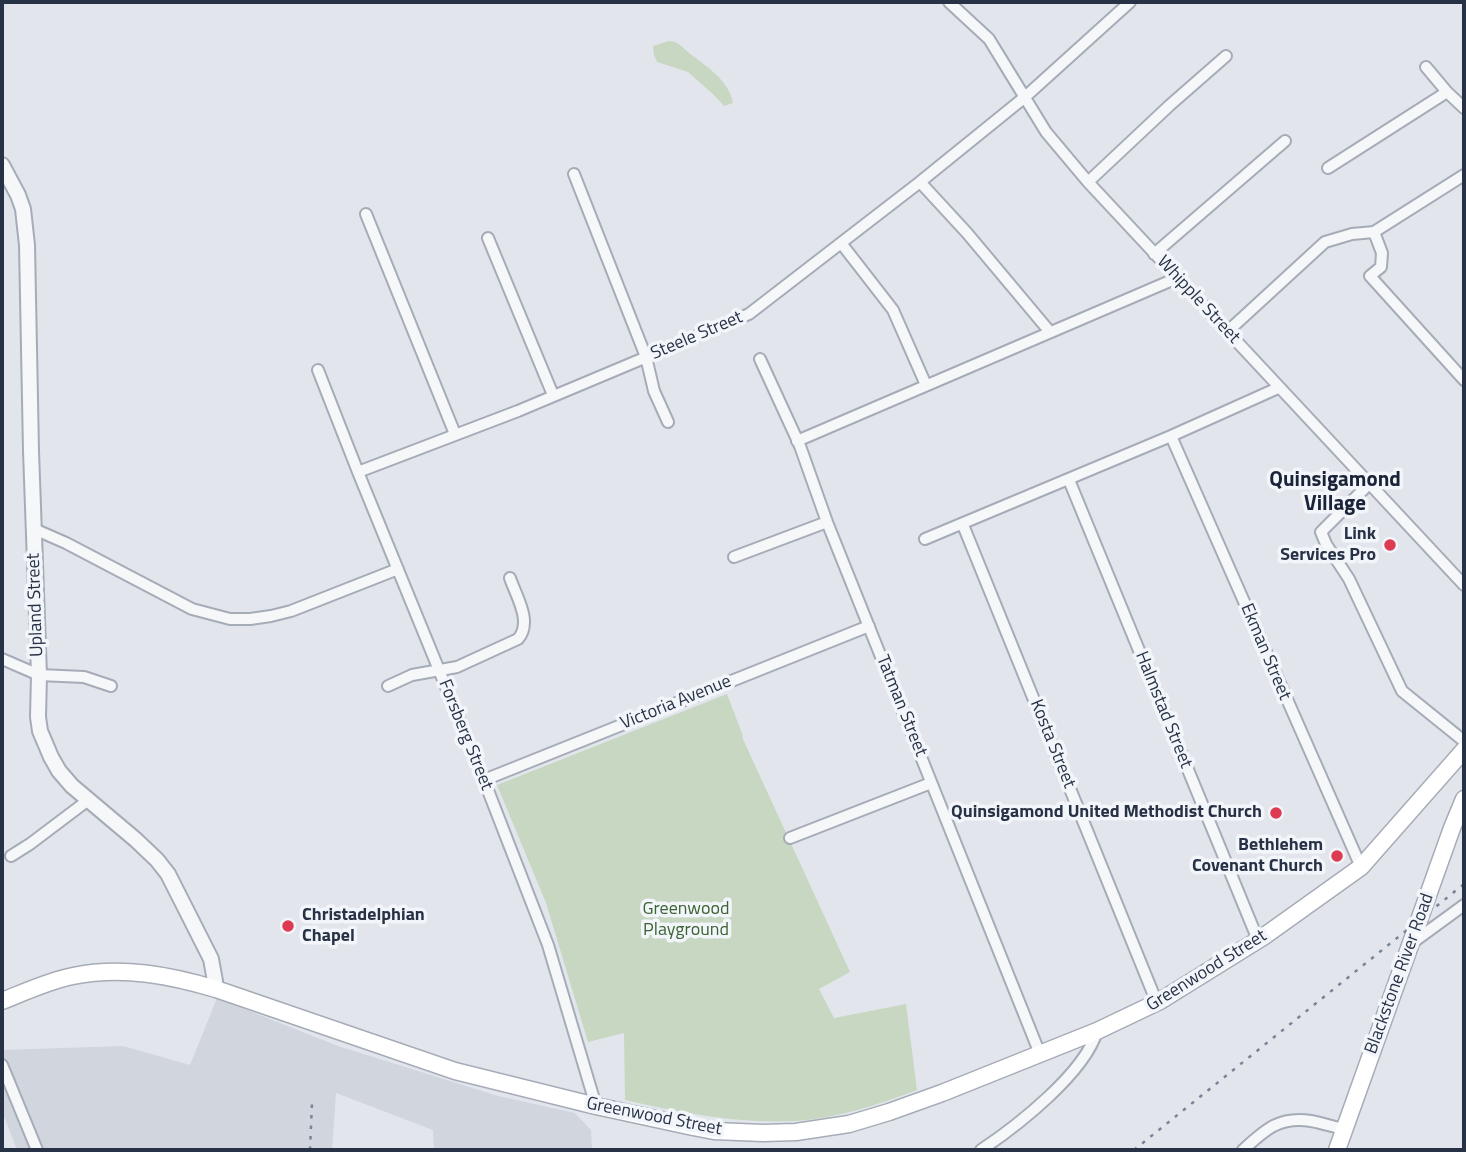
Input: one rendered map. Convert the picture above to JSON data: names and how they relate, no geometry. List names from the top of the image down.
{
  "streets": {
    "main road": ["Greenwood Street", "Blackstone River Road"],
    "street": [
      "Whipple Street",
      "Steele Street",
      "Upland Street",
      "Ekman Street",
      "Victoria Avenue",
      "Tatman Street",
      "Halmstad Street",
      "Forsberg Street",
      "Kosta Street"
    ]
  },
  "crossings": [
    ["Whipple Street", "Steele Street"],
    ["Steele Street", "Forsberg Street"],
    ["Upland Street", "Greenwood Street"],
    ["Ekman Street", "Greenwood Street"],
    ["Victoria Avenue", "Tatman Street"],
    ["Victoria Avenue", "Forsberg Street"],
    ["Tatman Street", "Greenwood Street"],
    ["Halmstad Street", "Greenwood Street"],
    ["Forsberg Street", "Greenwood Street"],
    ["Kosta Street", "Greenwood Street"]
  ],
  "districts": ["Quinsigamond Village"],
  "parks": ["Greenwood Playground"],
  "places": [
    "Link Services Pro",
    "Quinsigamond United Methodist Church",
    "Bethlehem Covenant Church",
    "Christadelphian Chapel"
  ]
}
